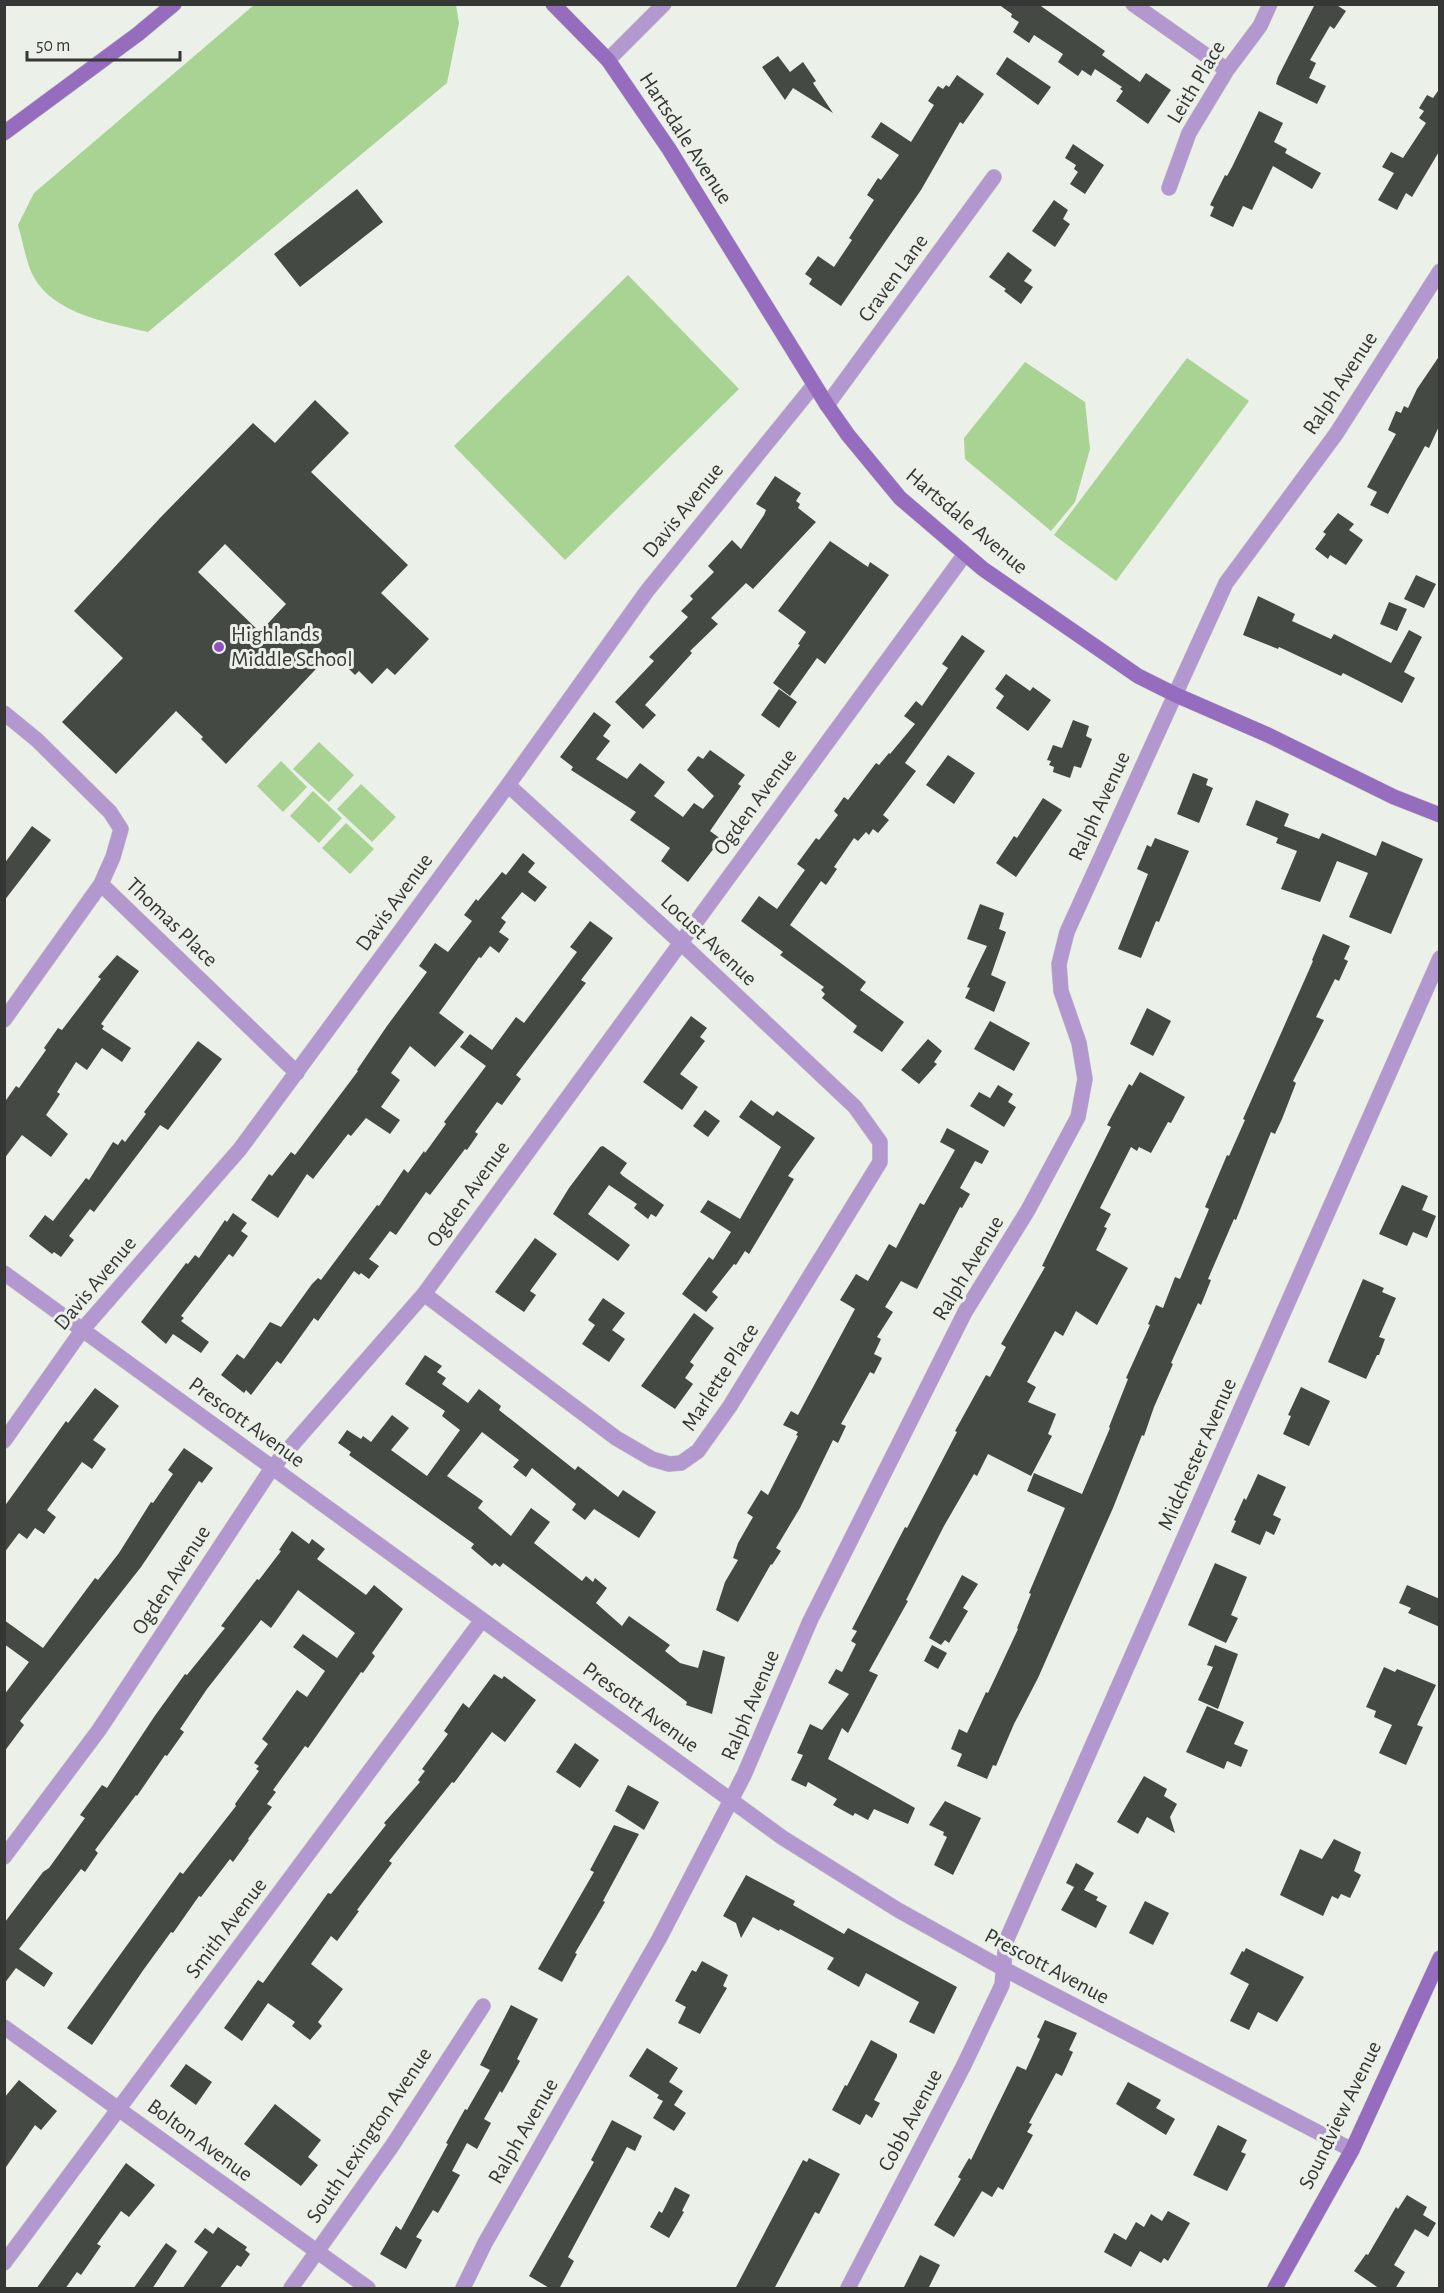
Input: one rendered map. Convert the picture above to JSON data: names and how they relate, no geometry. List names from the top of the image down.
{
  "streets": {
    "street": [
      "Leith Place",
      "Hartsdale Avenue",
      "Craven Lane",
      "Ralph Avenue",
      "Davis Avenue",
      "Ogden Avenue",
      "Thomas Place",
      "Locust Avenue",
      "Marlette Place",
      "Prescott Avenue",
      "Midchester Avenue",
      "Smith Avenue",
      "Soundview Avenue",
      "Cobb Avenue",
      "South Lexington Avenue",
      "Bolton Avenue"
    ]
  },
  "crossings": [
    ["Hartsdale Avenue", "Craven Lane"],
    ["Hartsdale Avenue", "Ralph Avenue"],
    ["Hartsdale Avenue", "Davis Avenue"],
    ["Hartsdale Avenue", "Ogden Avenue"],
    ["Ralph Avenue", "Prescott Avenue"],
    ["Davis Avenue", "Thomas Place"],
    ["Davis Avenue", "Locust Avenue"],
    ["Davis Avenue", "Prescott Avenue"],
    ["Ogden Avenue", "Locust Avenue"],
    ["Ogden Avenue", "Marlette Place"],
    ["Ogden Avenue", "Prescott Avenue"],
    ["Locust Avenue", "Marlette Place"],
    ["Prescott Avenue", "Midchester Avenue"],
    ["Prescott Avenue", "Smith Avenue"],
    ["Prescott Avenue", "Soundview Avenue"],
    ["Prescott Avenue", "Cobb Avenue"],
    ["Midchester Avenue", "Cobb Avenue"],
    ["Smith Avenue", "Bolton Avenue"],
    ["South Lexington Avenue", "Bolton Avenue"]
  ],
  "places": ["Highlands Middle School"],
  "scale_bar": "50 m"
}
